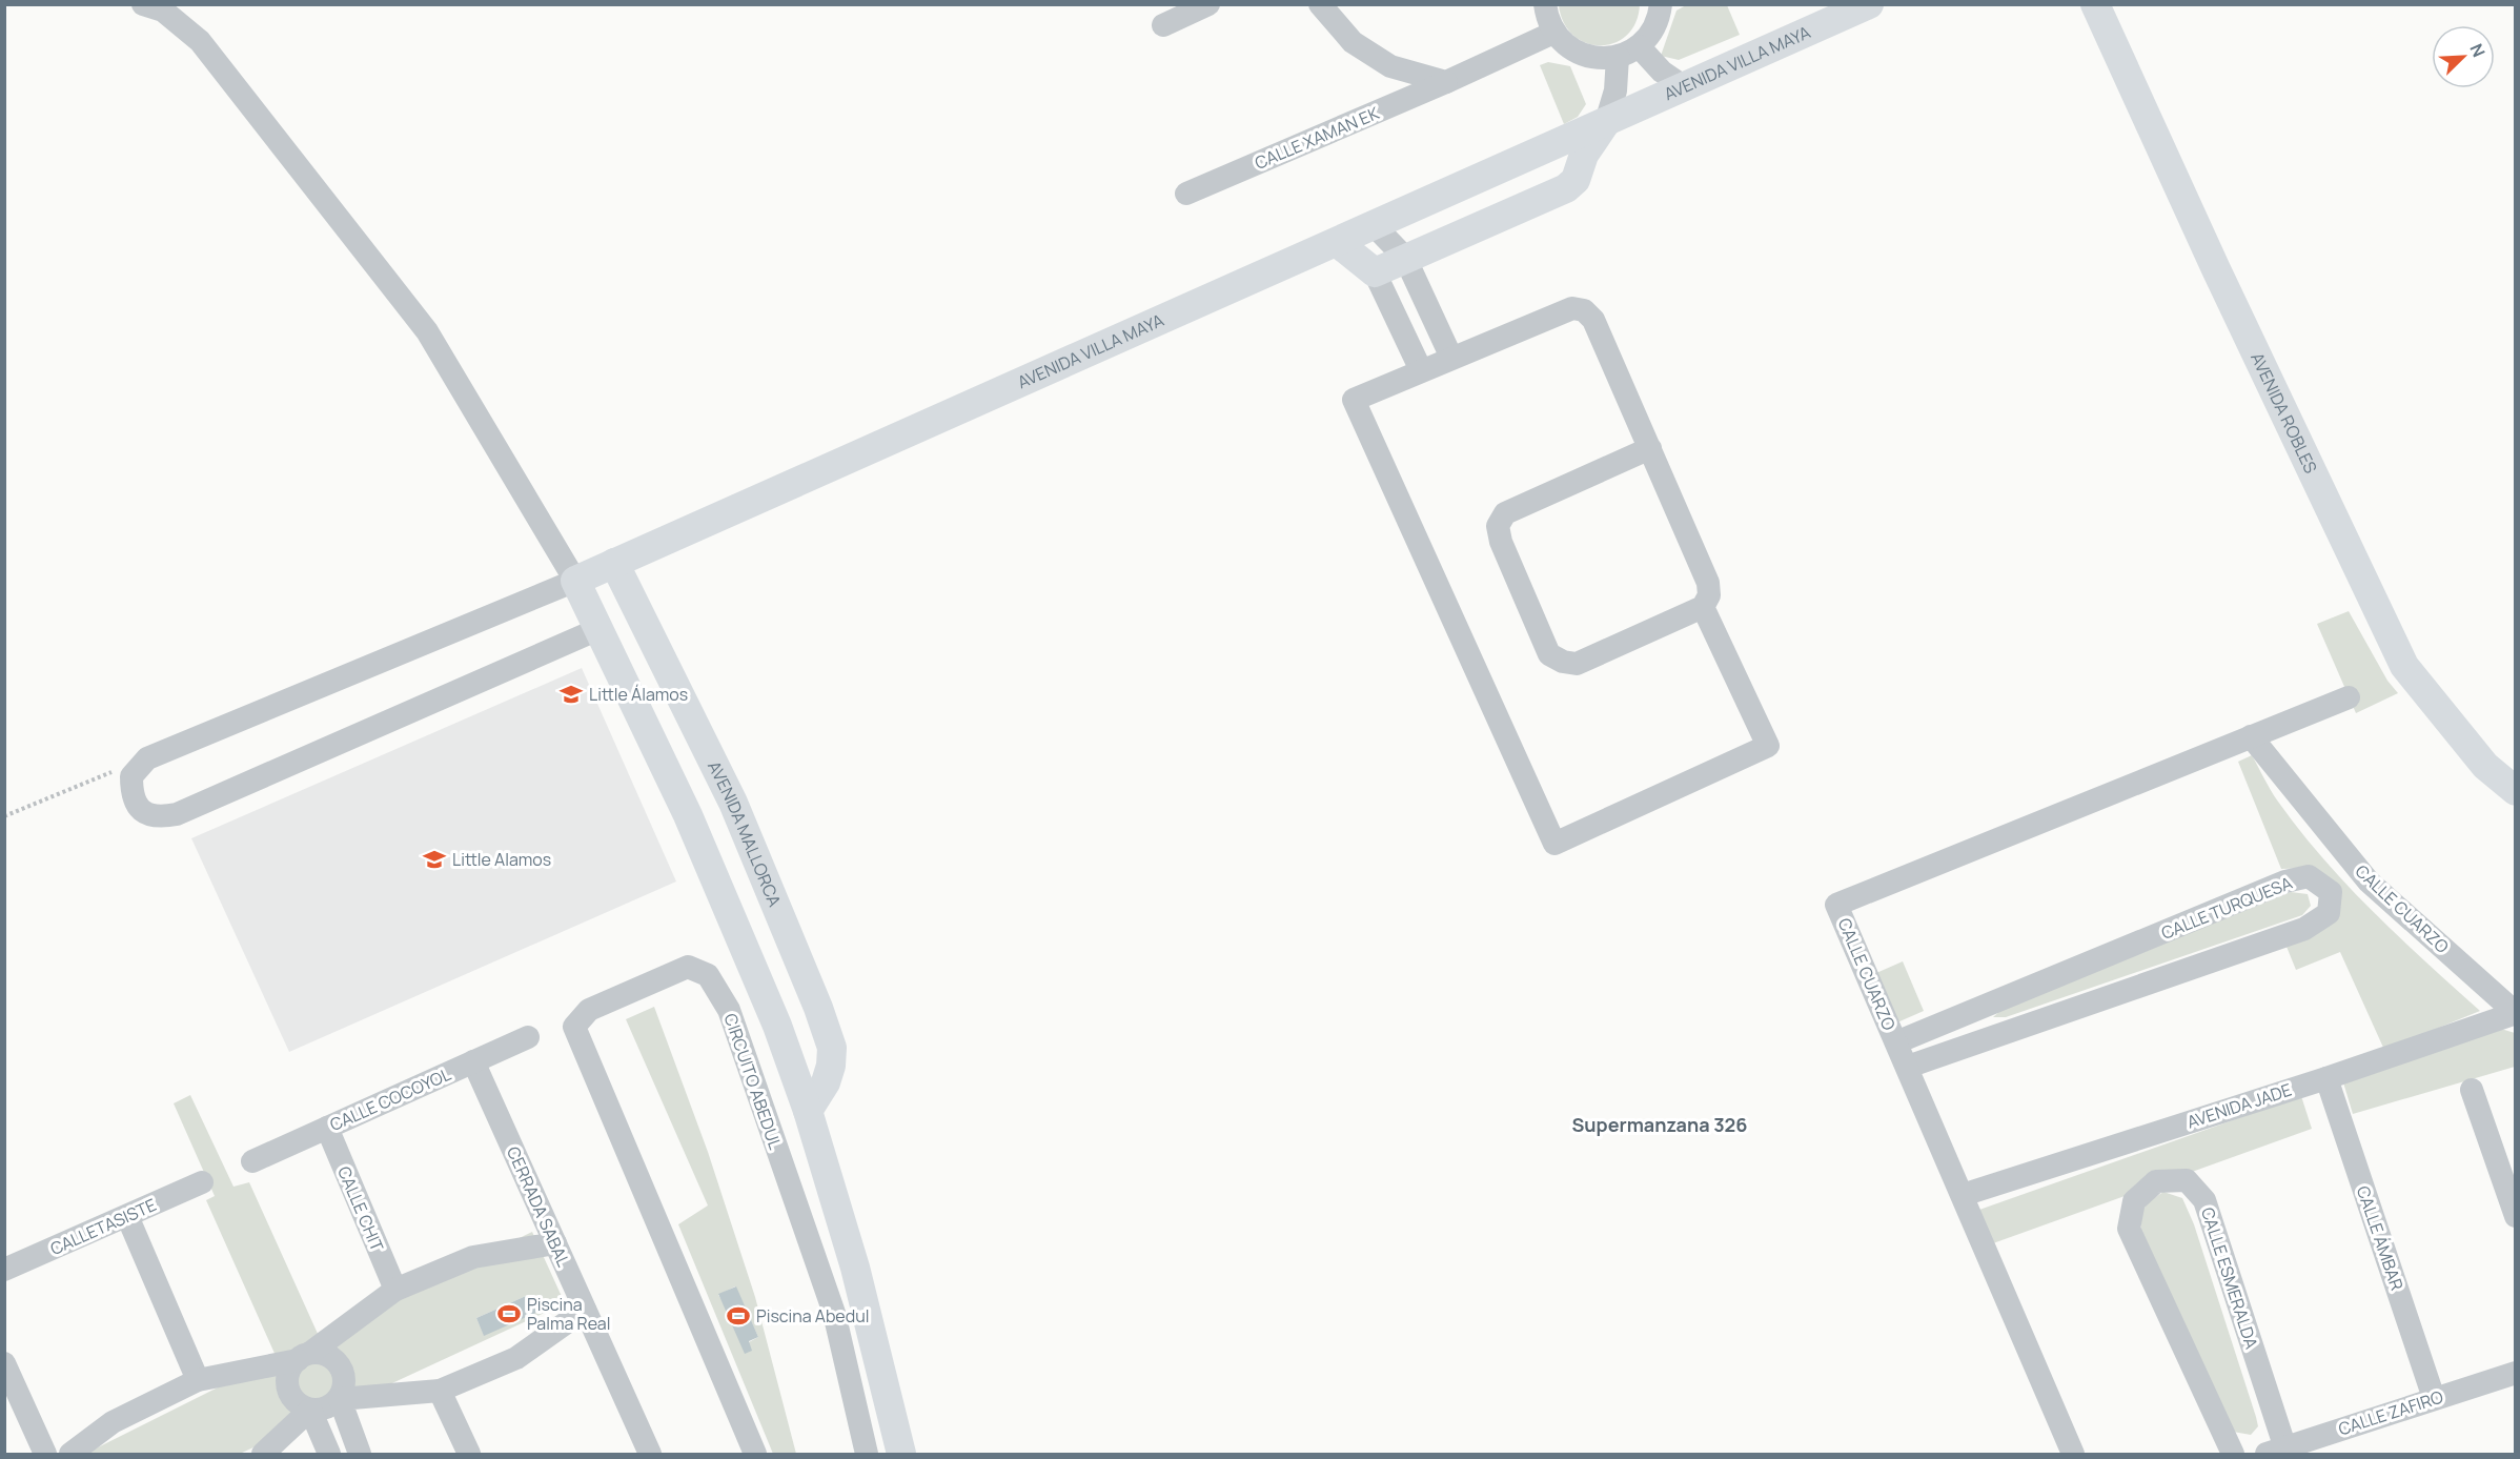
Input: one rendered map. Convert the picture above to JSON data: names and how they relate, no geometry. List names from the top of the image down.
{
  "streets": {
    "main road": ["AVENIDA VILLA MAYA", "AVENIDA ROBLES", "AVENIDA MALLORCA"],
    "street": [
      "CALLE XAMAN EK",
      "CALLE TURQUESA",
      "CALLE CUARZO",
      "CIRCUITO ABEDUL",
      "CALLE COCOYOL",
      "AVENIDA JADE",
      "CERRADA SABAL",
      "CALLE CHIT",
      "CALLETASISTE",
      "CALLE ÁMBAR",
      "CALLE ESMERALDA",
      "CALLE ZAFIRO"
    ]
  },
  "crossings": [
    ["AVENIDA VILLA MAYA", "AVENIDA MALLORCA"],
    ["CALLE TURQUESA", "CALLE CUARZO"],
    ["CALLE CUARZO", "AVENIDA JADE"],
    ["CALLE COCOYOL", "CERRADA SABAL"],
    ["CALLE COCOYOL", "CALLE CHIT"],
    ["AVENIDA JADE", "CALLE ÁMBAR"],
    ["CALLE ÁMBAR", "CALLE ZAFIRO"],
    ["CALLE ESMERALDA", "CALLE ZAFIRO"]
  ],
  "districts": ["Supermanzana 326"],
  "places": {
    "school or university": ["Little Álamos", "Little Alamos"],
    "sports": ["Piscina Palma Real", "Piscina Abedul"]
  },
  "north": "top right"
}
